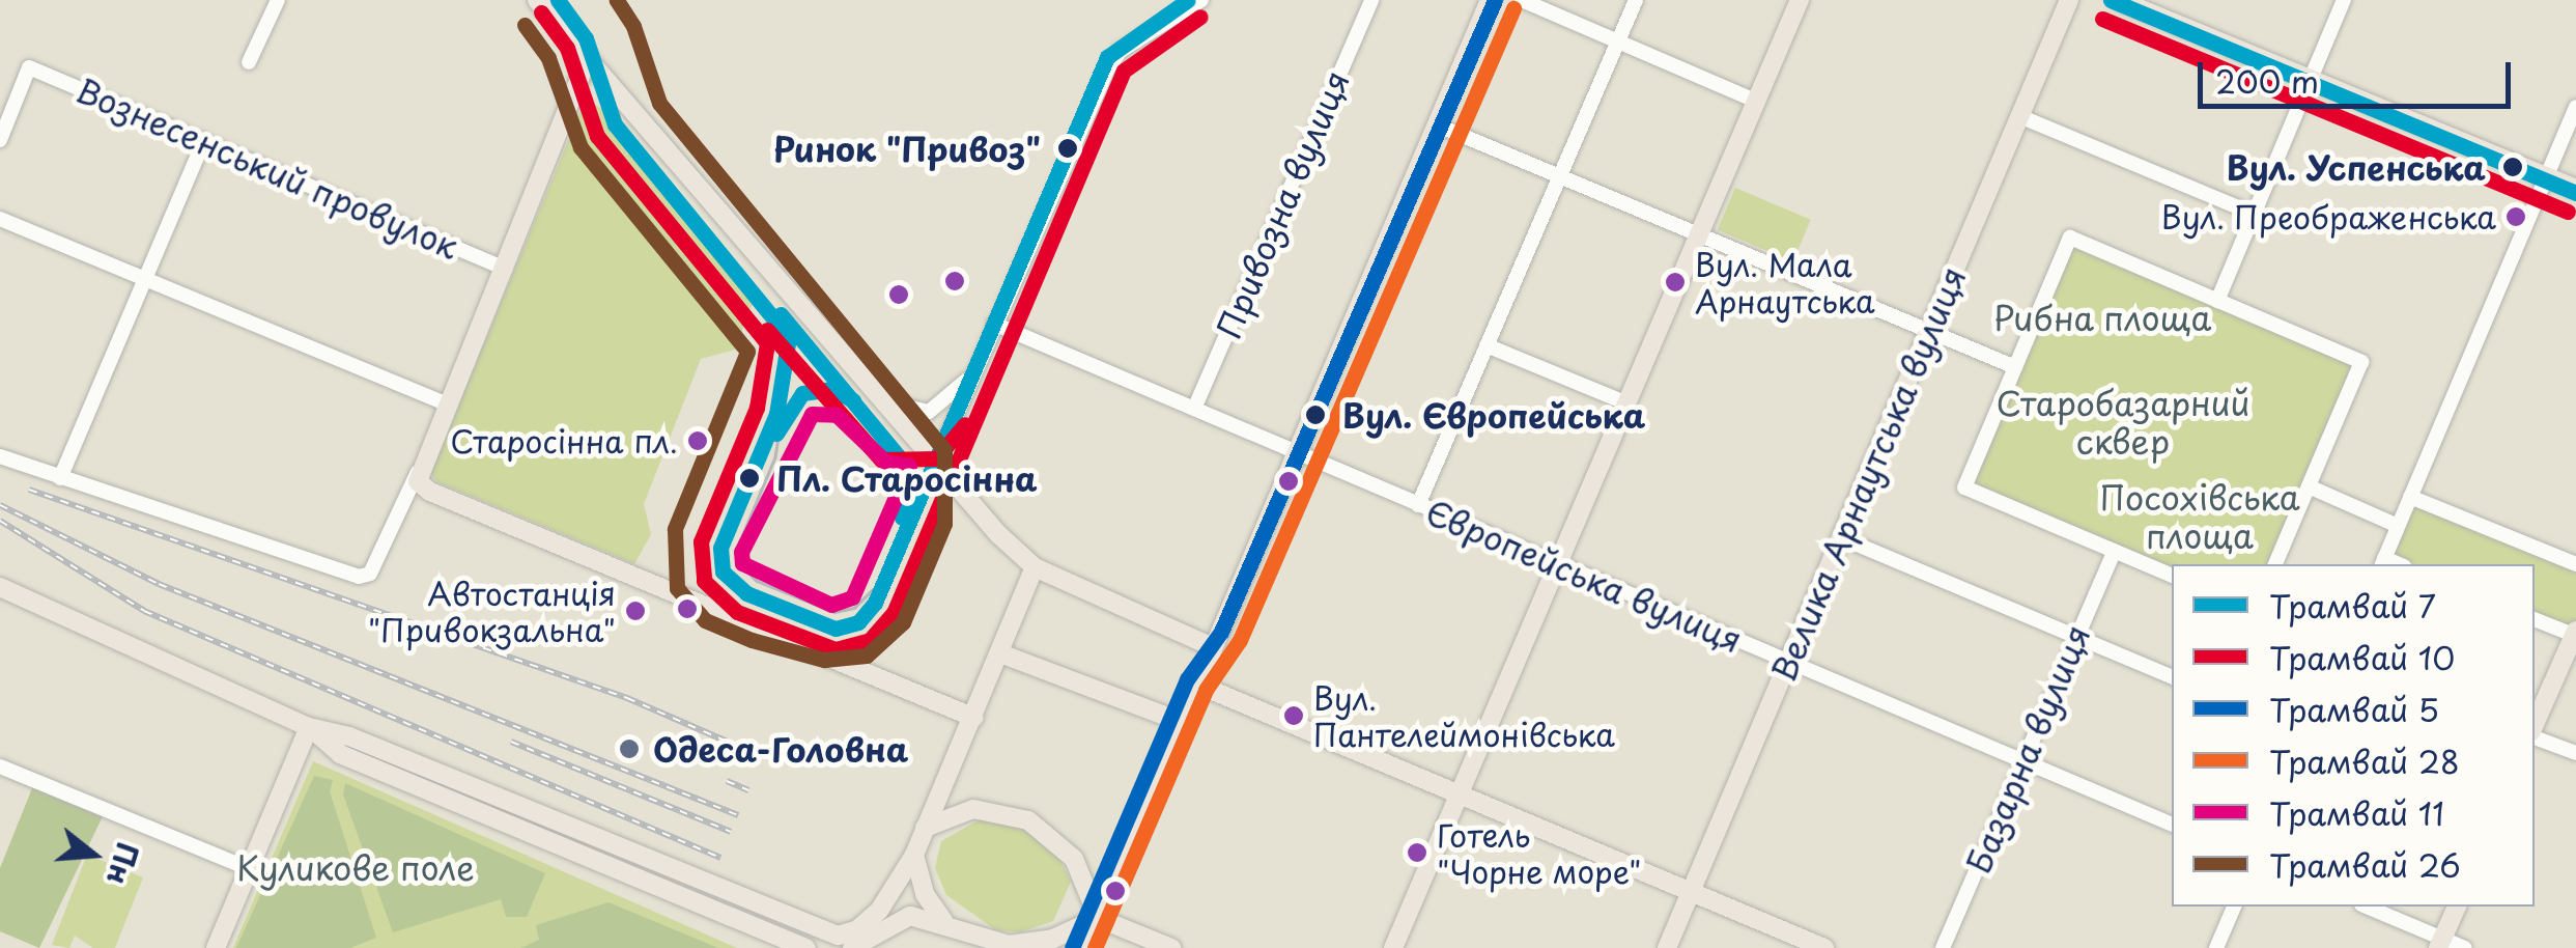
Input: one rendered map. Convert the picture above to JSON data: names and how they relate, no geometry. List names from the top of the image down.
{
  "streets": {
    "main road": ["Велика Арнаутська вулиця"],
    "street": [
      "Вознесенський провулок",
      "Привозна вулиця",
      "Європейська вулиця",
      "Базарна вулиця"
    ]
  },
  "crossings": [
    ["Привозна вулиця", "Європейська вулиця"],
    ["Велика Арнаутська вулиця", "Європейська вулиця"],
    ["Європейська вулиця", "Базарна вулиця"]
  ],
  "parks": [
    "Рибна площа",
    "Старобазарний сквер",
    "Посохівська площа",
    "Куликове поле"
  ],
  "places": [
    "Ринок \"Привоз\"",
    "Вул. Успенська",
    "Вул. Преображенська",
    "Вул. Мала Арнаутська",
    "Вул. Європейська",
    "Старосінна пл.",
    "Пл. Старосінна",
    "Автостанція \"Привокзальна\"",
    "Вул. Пантелеймонівська",
    "Одеса-Головна",
    "Готель \"Чорне море\""
  ],
  "lines": [
    "tram line 7",
    "tram line 5",
    "tram line 26",
    "tram line 28",
    "tram line 10",
    "tram line 11"
  ],
  "legend": [
    "Трамвай 7",
    "Трамвай 10",
    "Трамвай 5",
    "Трамвай 28",
    "Трамвай 11",
    "Трамвай 26"
  ],
  "scale_bar": "200 m",
  "north": "right"
}
